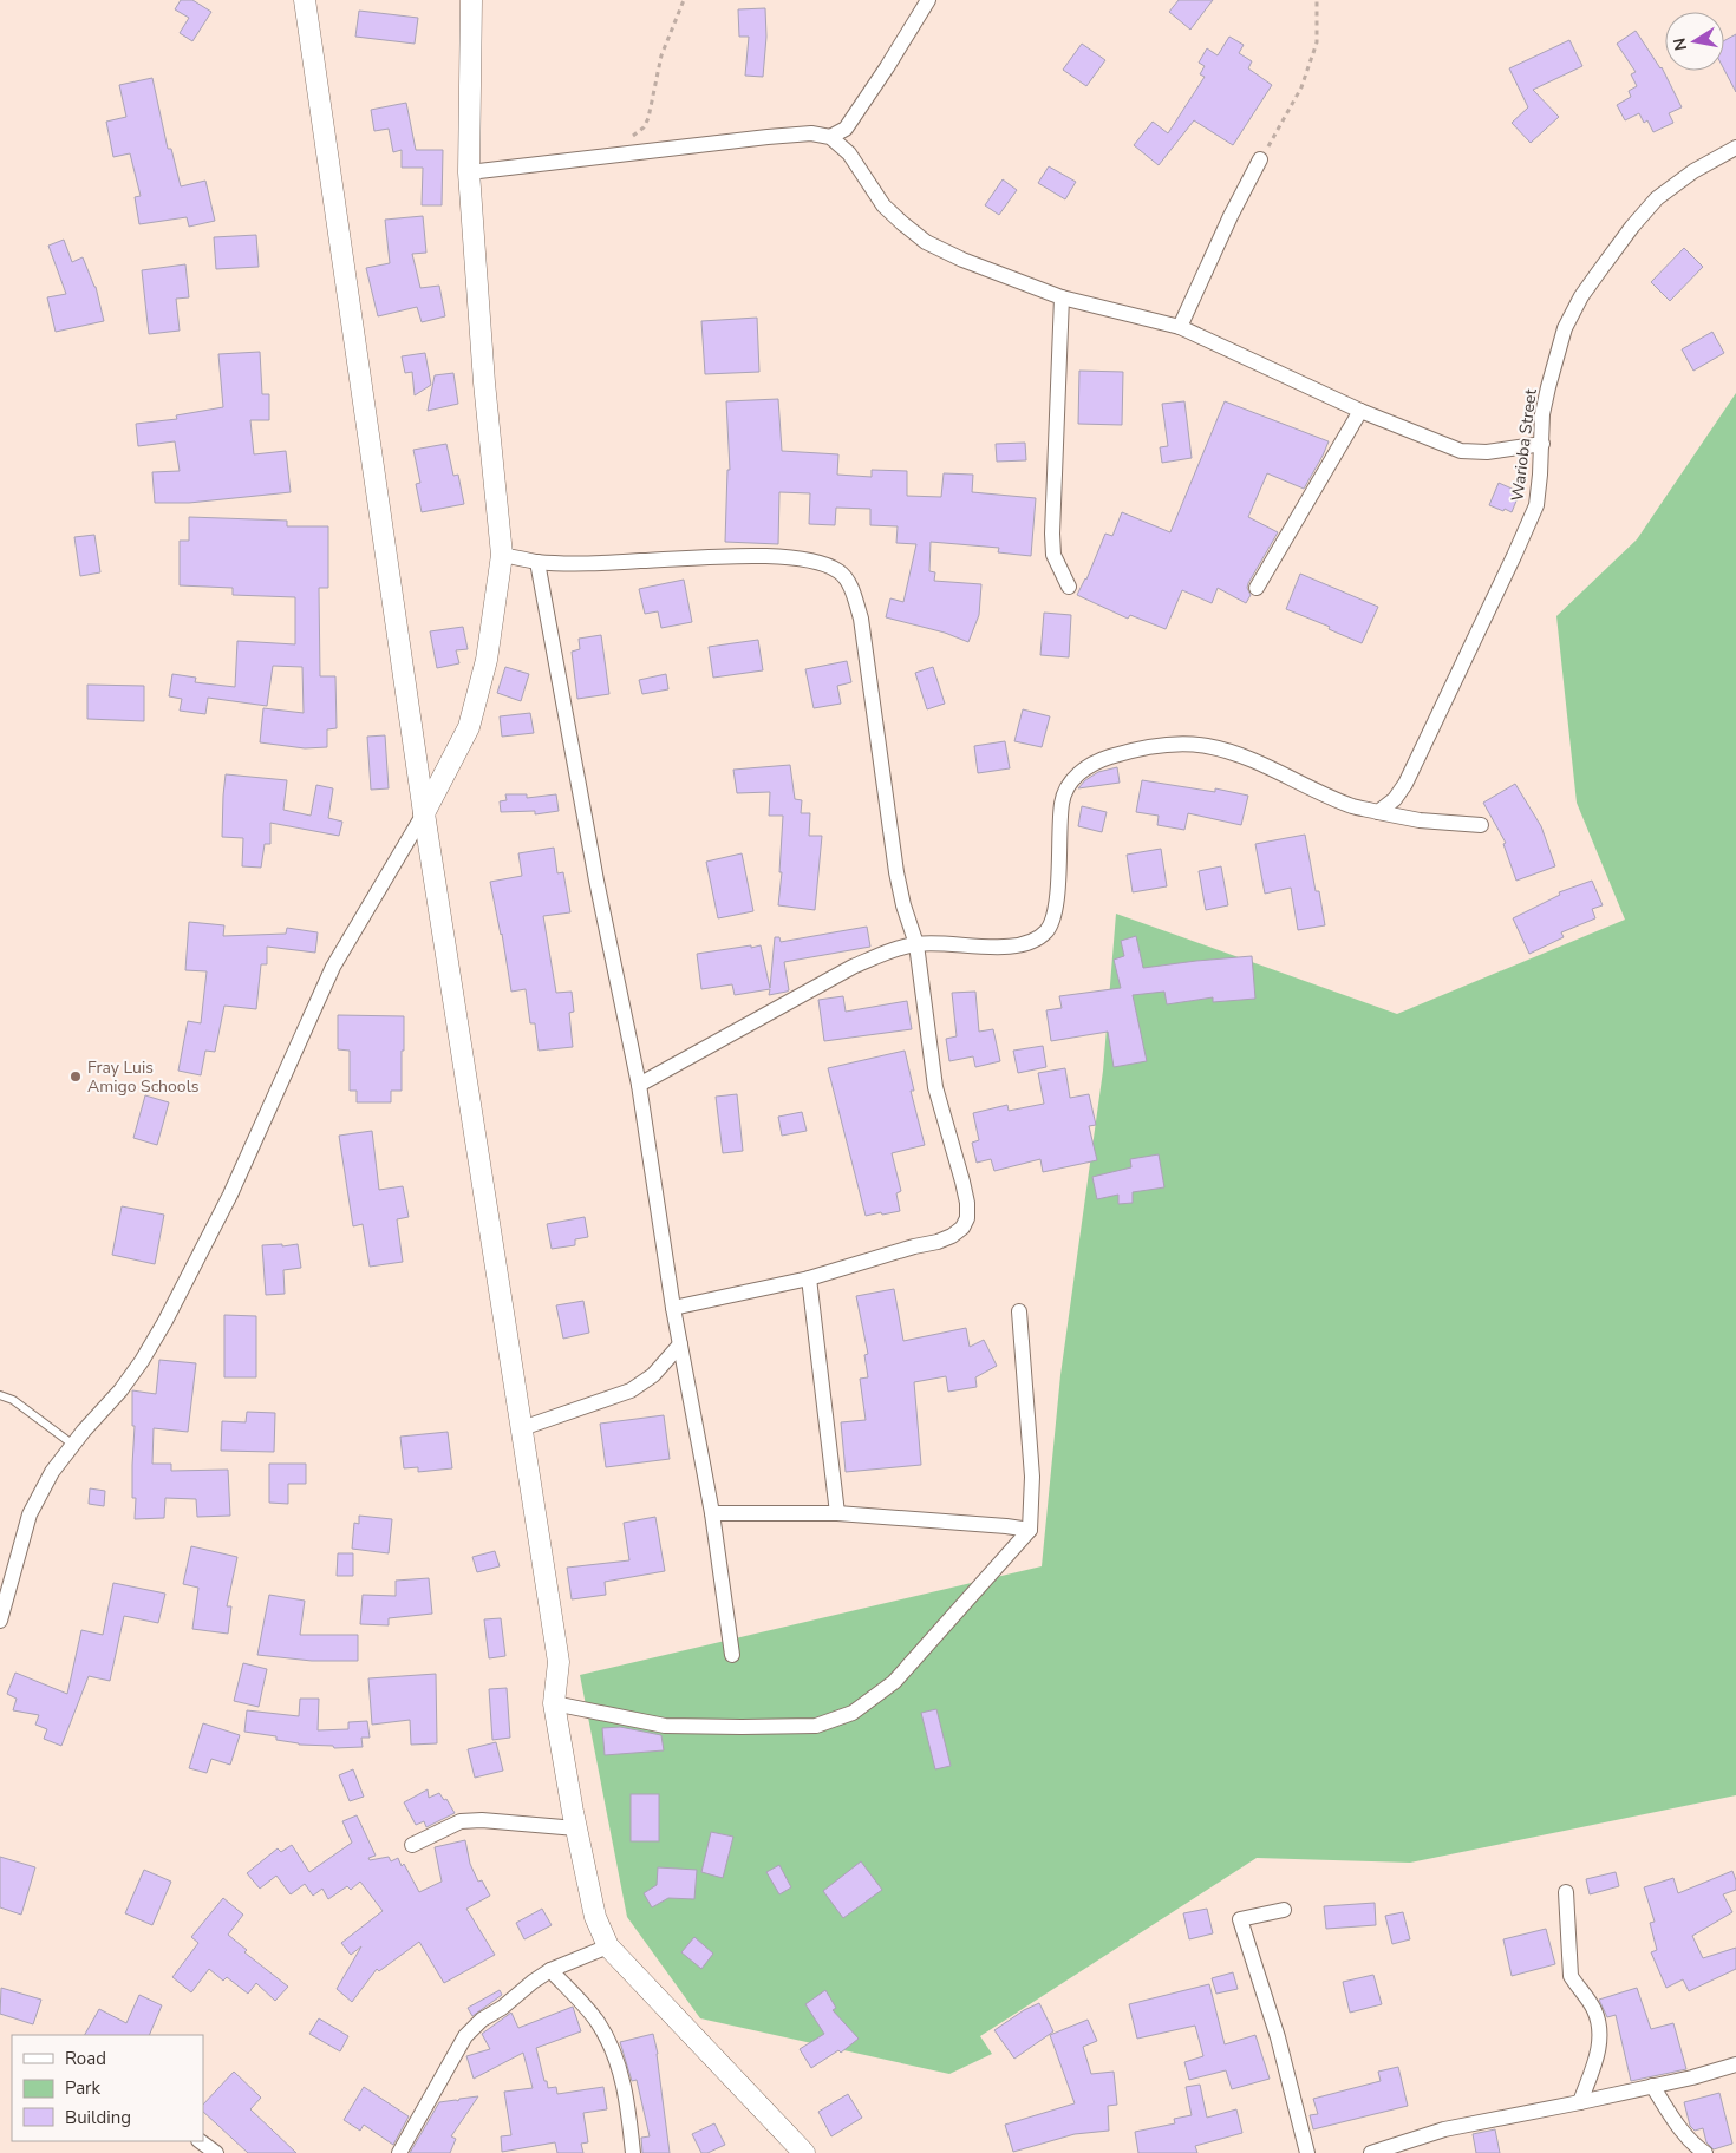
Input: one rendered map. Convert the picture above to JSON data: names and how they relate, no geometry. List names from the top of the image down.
{
  "streets": {
    "street": ["Warioba Street"]
  },
  "places": ["Fray Luis Amigo Schools"],
  "legend": ["Road", "Park", "Building"],
  "north": "left"
}
